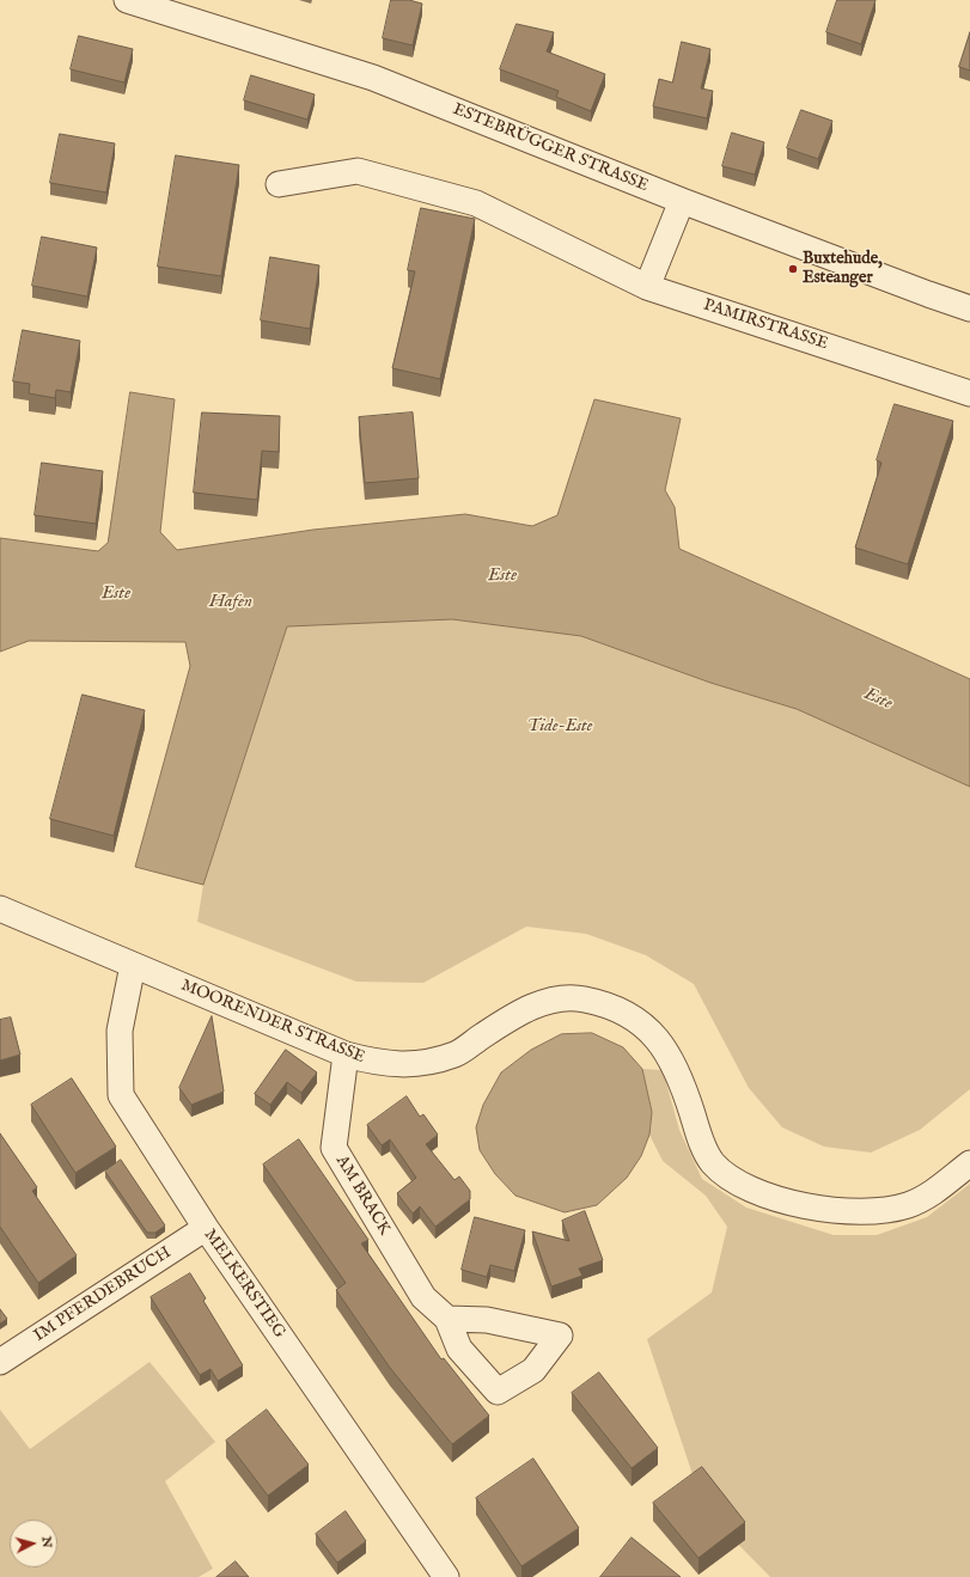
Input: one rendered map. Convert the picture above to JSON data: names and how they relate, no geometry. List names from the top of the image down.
{
  "streets": {
    "street": [
      "ESTEBRÜGGER STRASSE",
      "PAMIRSTRASSE",
      "MOORENDER STRASSE",
      "AM BRACK",
      "MELKERSTIEG",
      "IM PFERDEBRUCH"
    ]
  },
  "crossings": [
    ["MOORENDER STRASSE", "AM BRACK"],
    ["MOORENDER STRASSE", "MELKERSTIEG"],
    ["MELKERSTIEG", "IM PFERDEBRUCH"]
  ],
  "water": ["Este", "Hafen"],
  "parks": ["Tide-Este"],
  "places": ["Buxtehude, Esteanger"],
  "north": "right"
}
